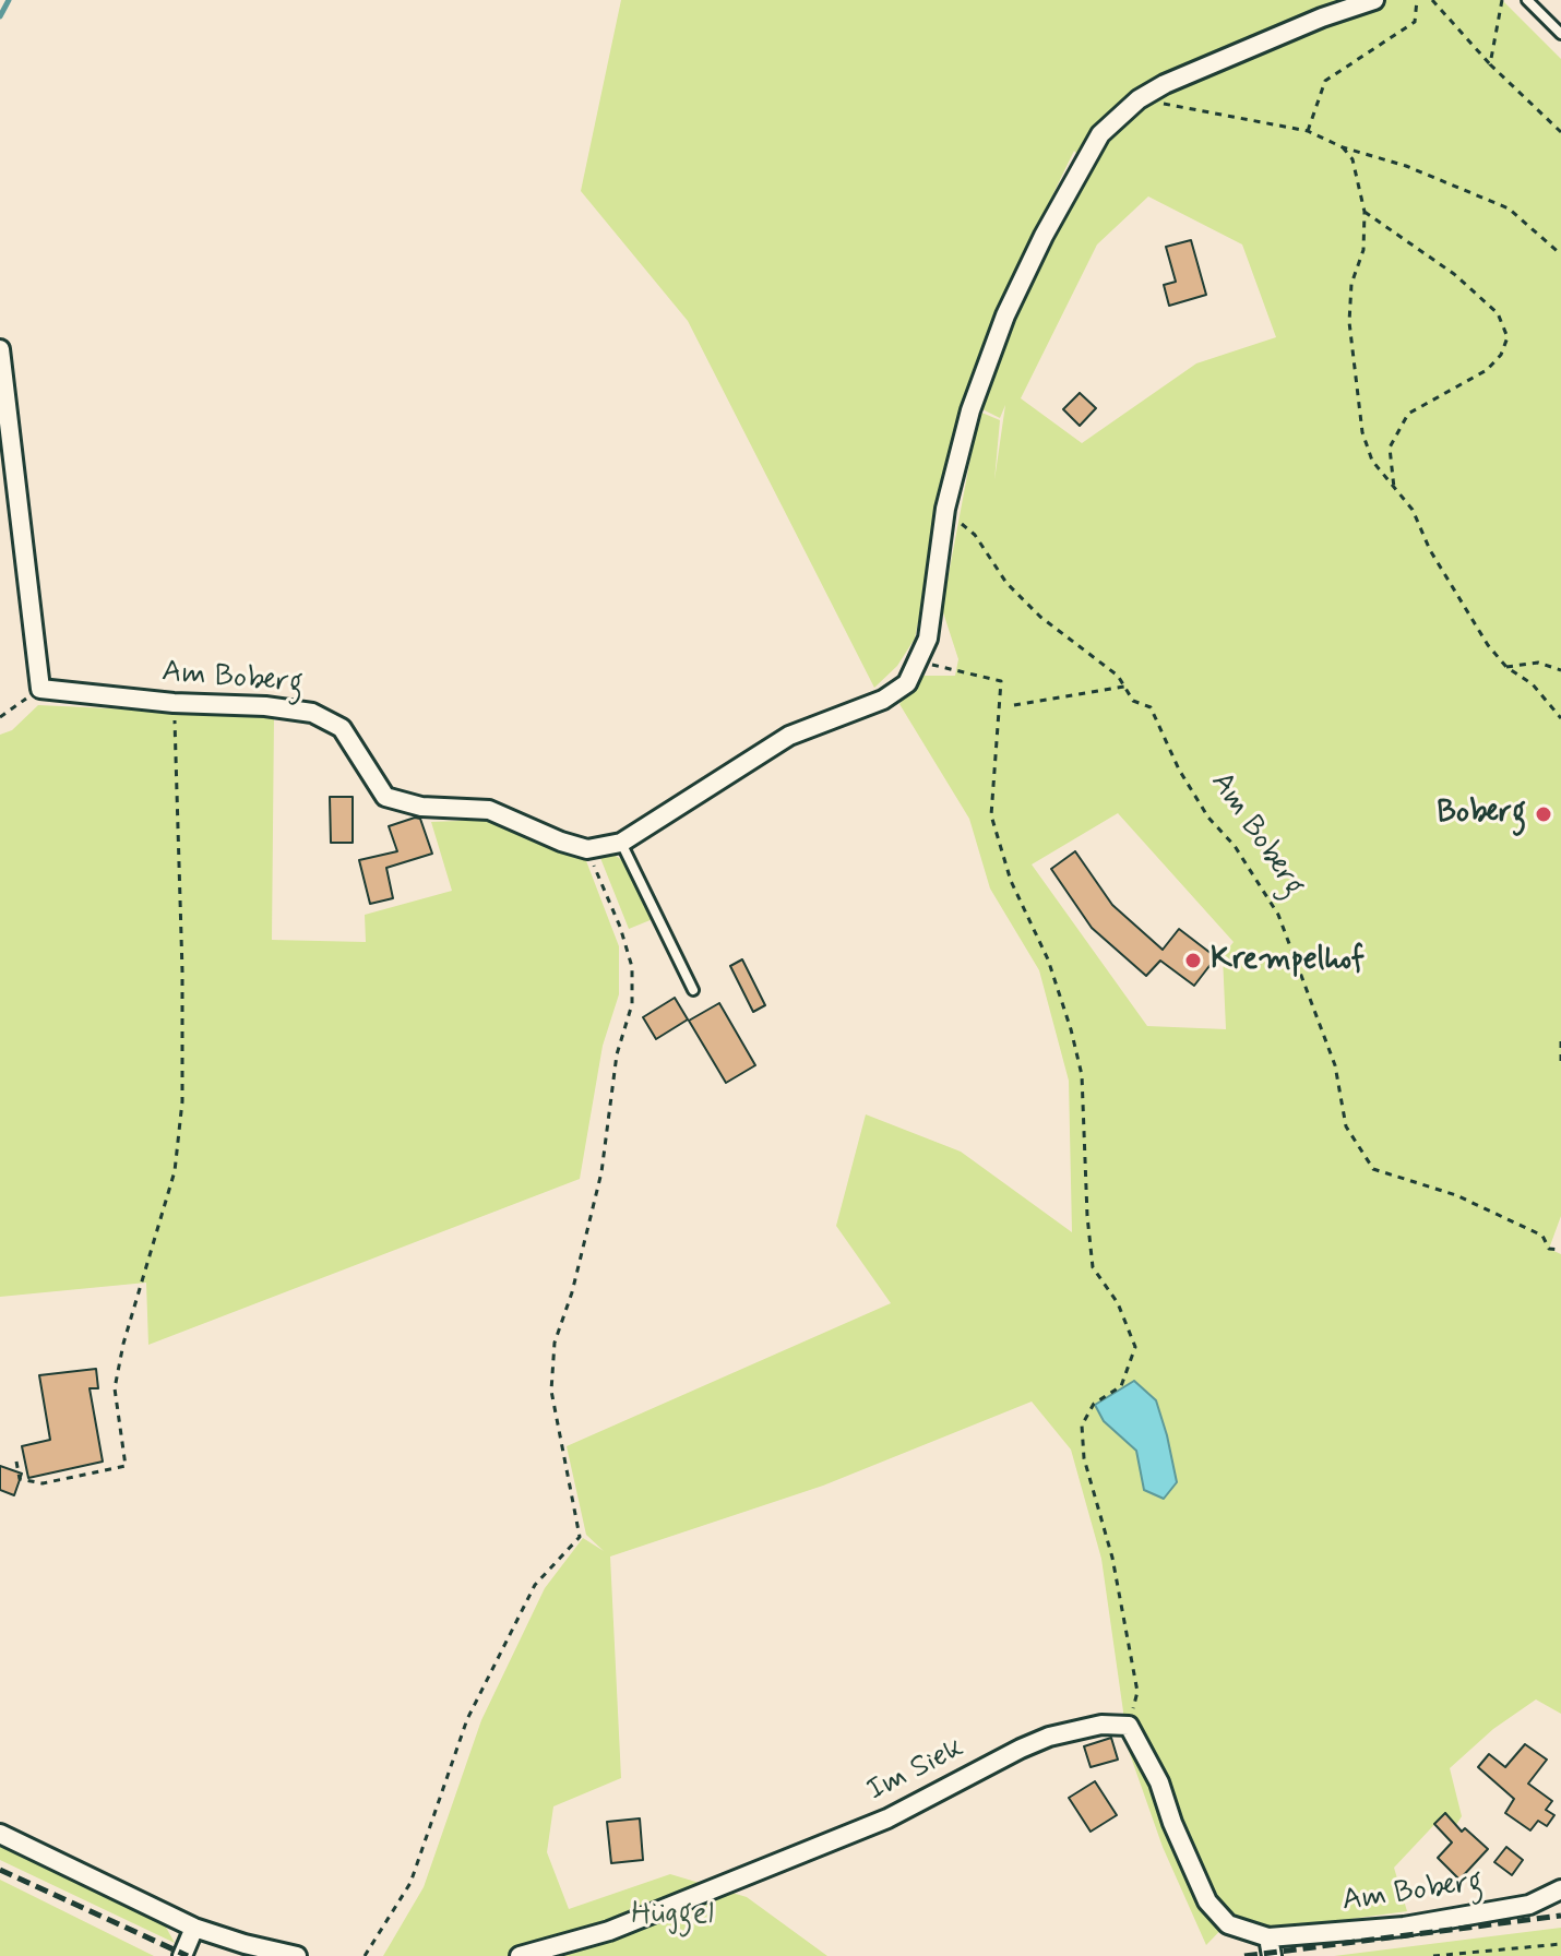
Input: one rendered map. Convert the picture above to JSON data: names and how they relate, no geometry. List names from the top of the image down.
{
  "streets": {
    "street": ["Am Boberg", "Im Siek"]
  },
  "crossings": [
    ["Am Boberg", "Im Siek"]
  ],
  "parks": ["Hüggel"],
  "places": ["Boberg", "Krempelhof"]
}
